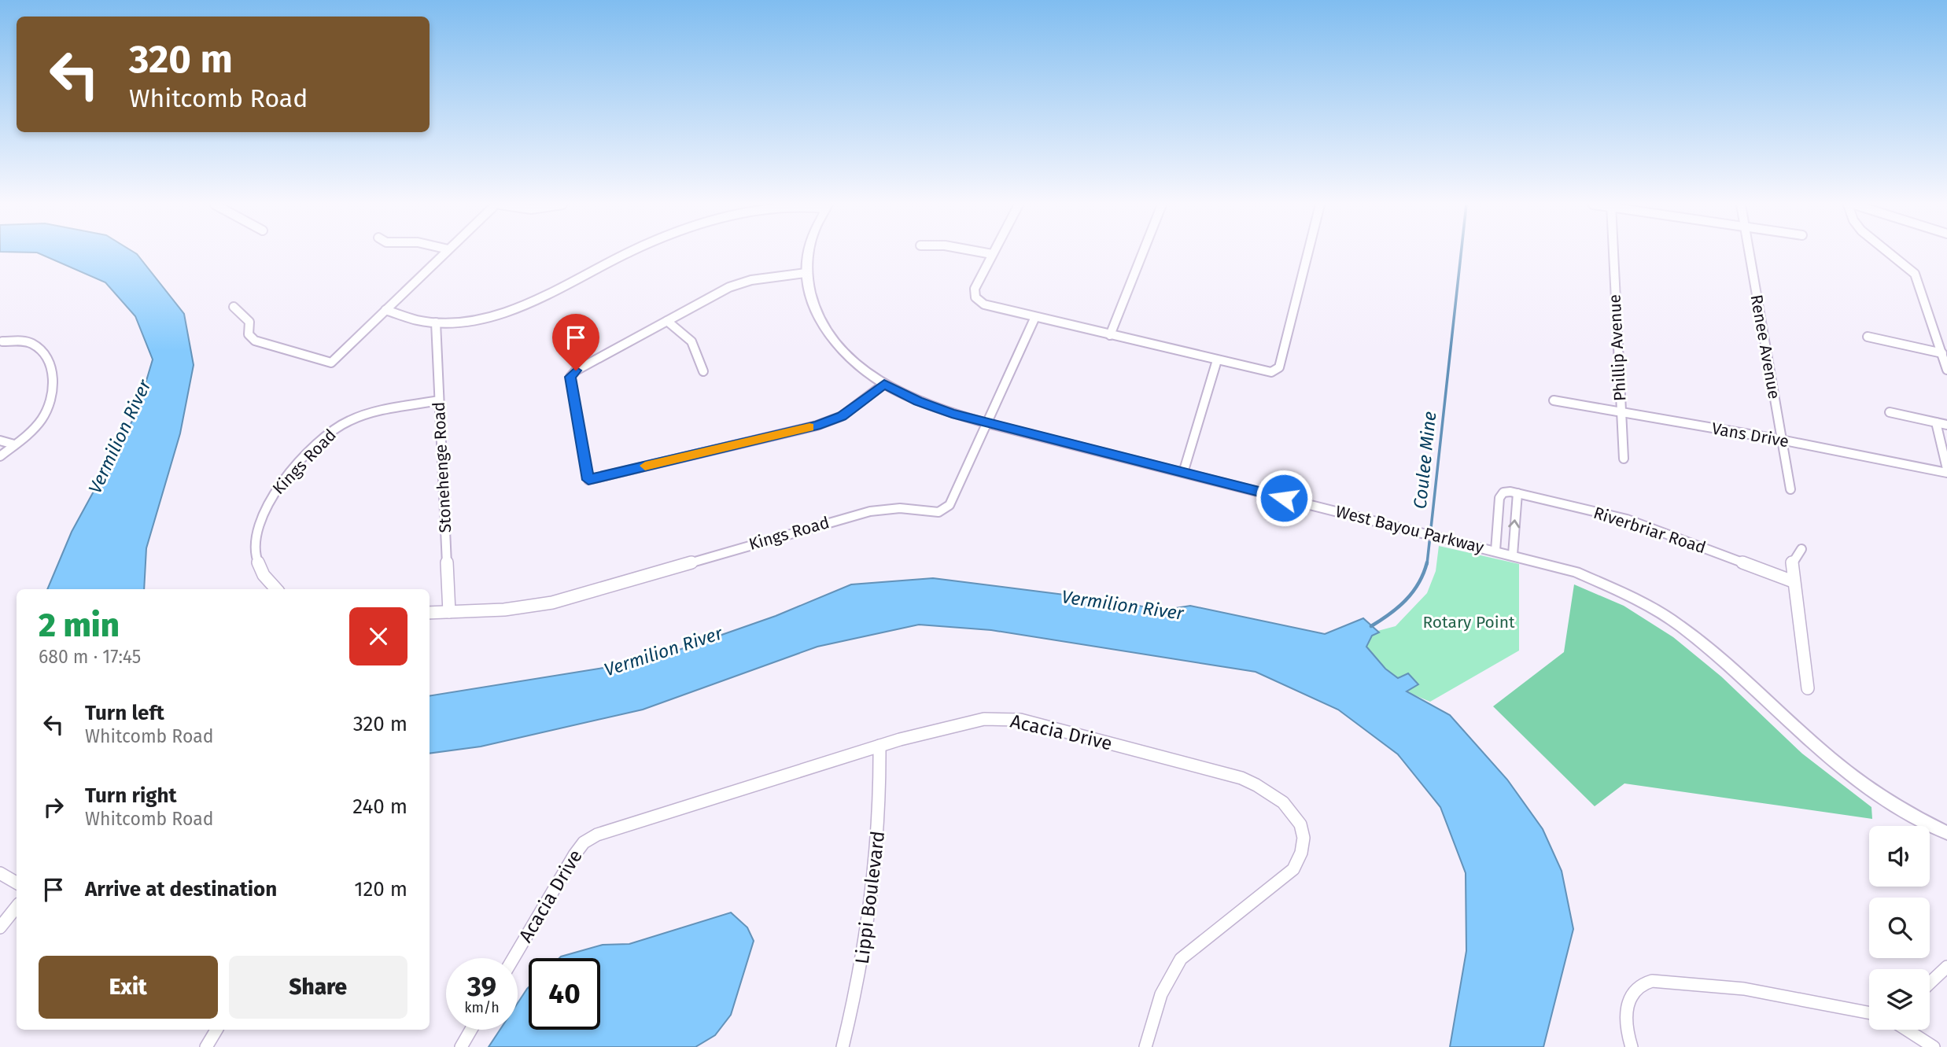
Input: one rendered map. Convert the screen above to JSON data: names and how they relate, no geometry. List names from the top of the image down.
{
  "streets": {
    "street": [
      "Renee Avenue",
      "Phillip Avenue",
      "Vans Drive",
      "Kings Road",
      "Stonehenge Road",
      "West Bayou Parkway",
      "Riverbriar Road",
      "Acacia Drive",
      "Lippi Boulevard"
    ]
  },
  "crossings": [
    ["Renee Avenue", "Vans Drive"],
    ["Phillip Avenue", "Vans Drive"],
    ["Kings Road", "Stonehenge Road"],
    ["Kings Road", "West Bayou Parkway"],
    ["West Bayou Parkway", "Riverbriar Road"],
    ["Acacia Drive", "Lippi Boulevard"]
  ],
  "water": ["Vermilion River", "Coulee Mine"],
  "parks": ["Rotary Point"],
  "page": {
    "turn": ["320 m", "Whitcomb Road"],
    "heading": ["2 min", "680 m · 17:45"],
    "list": [
      {
        "name": "Turn left",
        "note": "Whitcomb Road",
        "value": "320 m"
      },
      {
        "name": "Turn right",
        "note": "Whitcomb Road",
        "value": "240 m"
      },
      {
        "name": "Arrive at destination",
        "value": "120 m"
      }
    ],
    "buttons": ["Exit", "Share"],
    "speed": "39 km/h",
    "limit": "40"
  }
}
